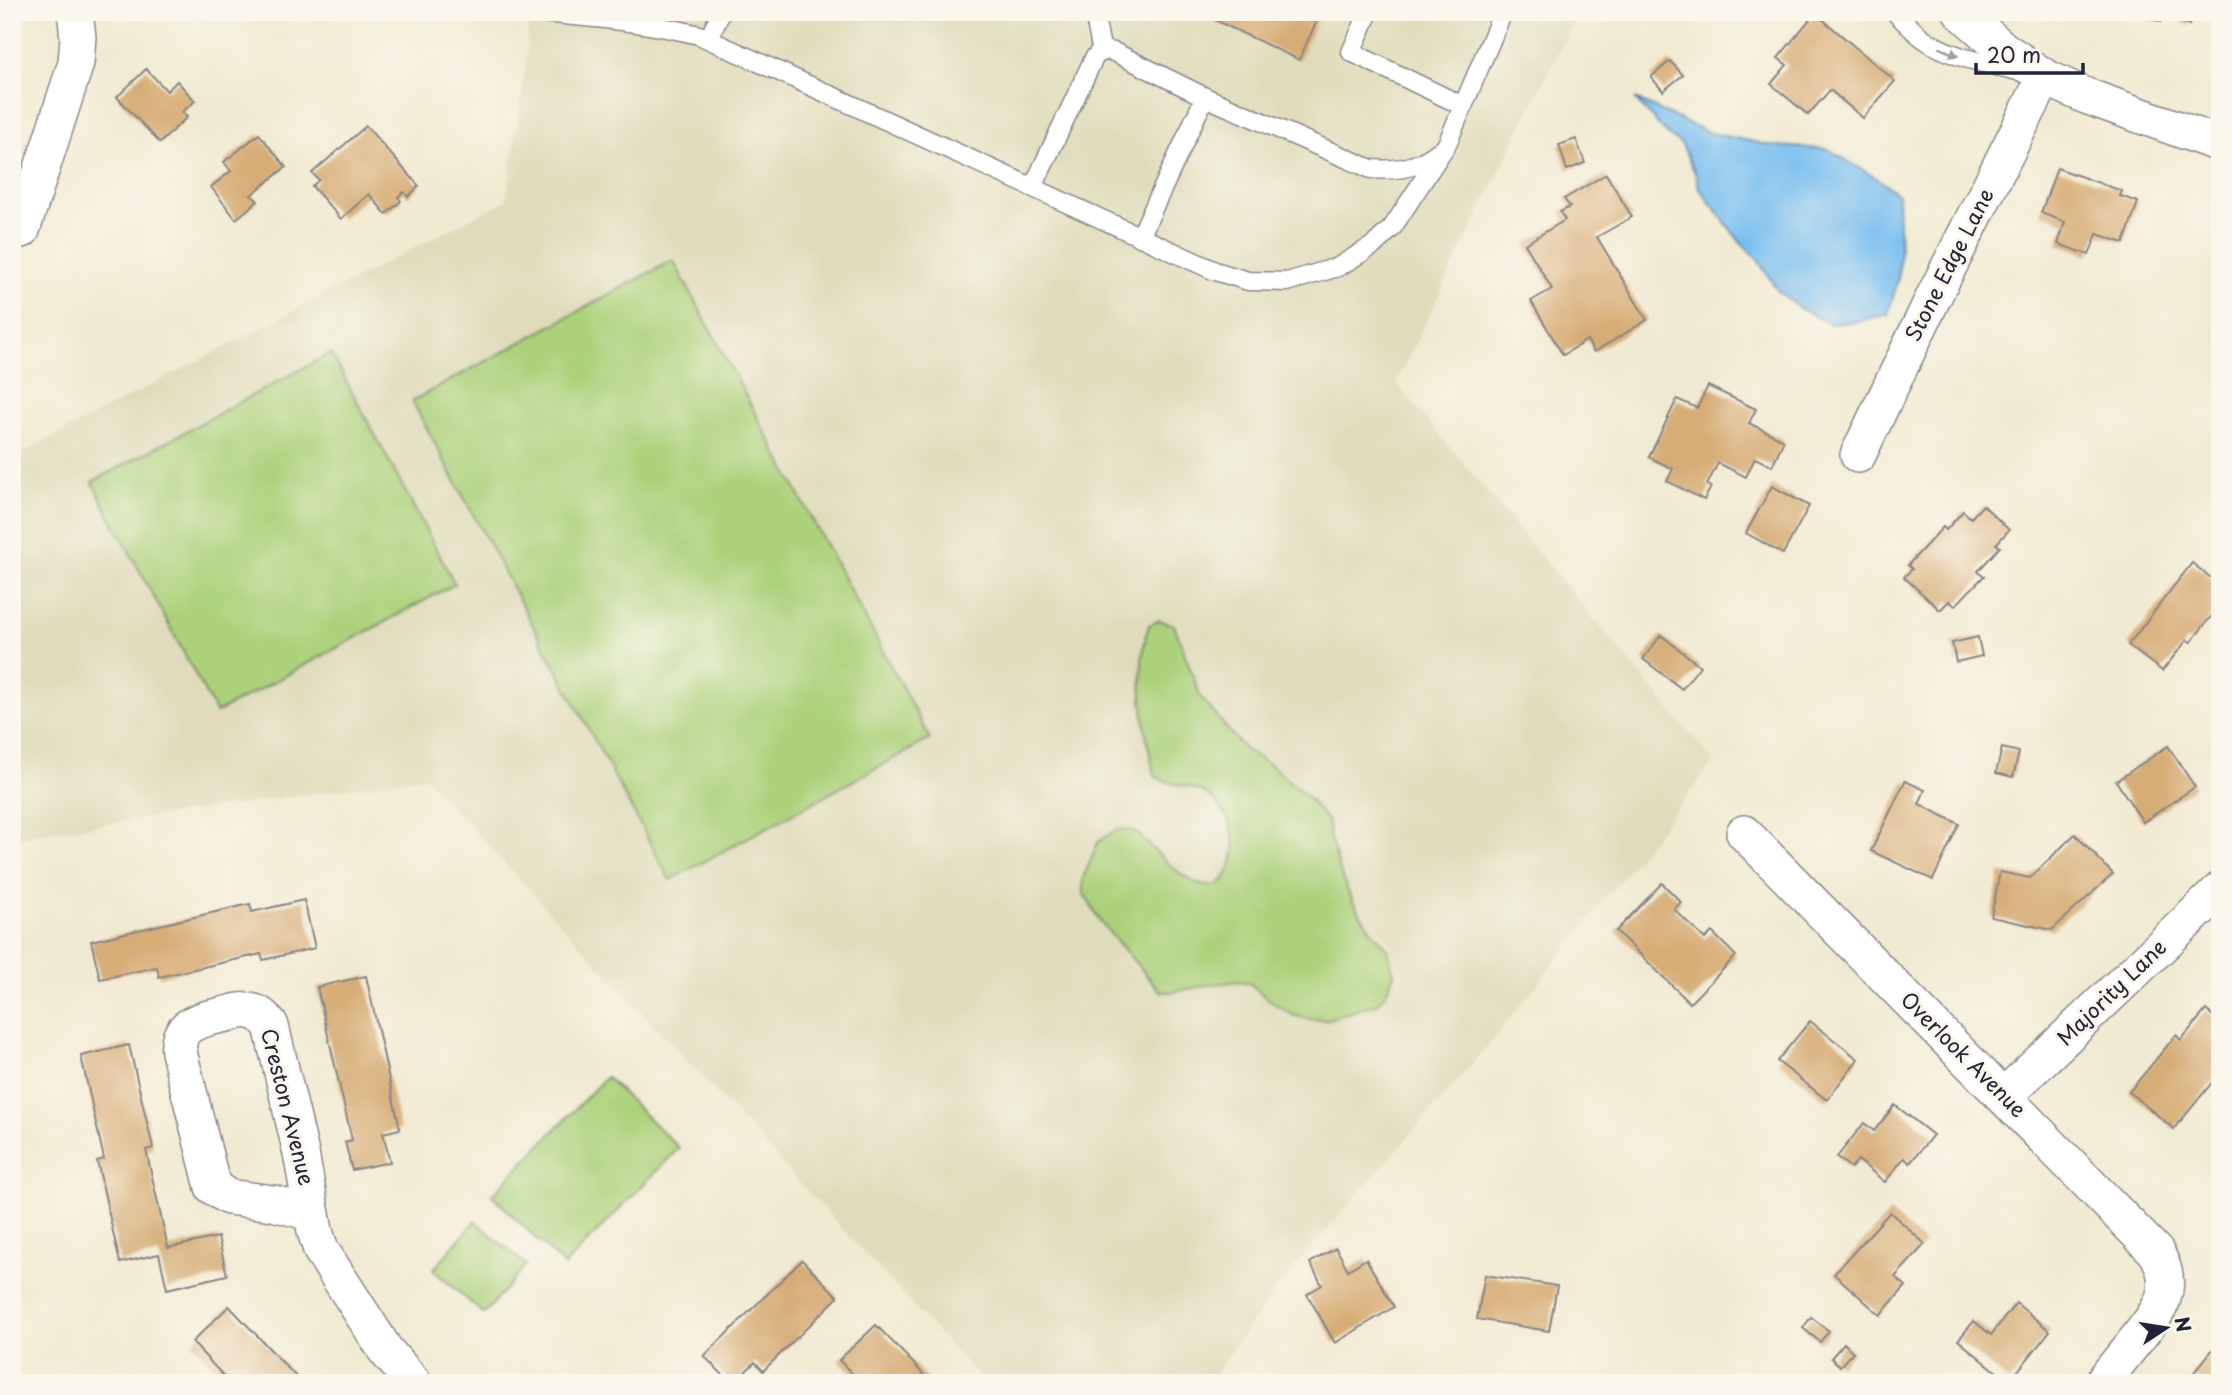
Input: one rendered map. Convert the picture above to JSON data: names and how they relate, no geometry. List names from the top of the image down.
{
  "streets": {
    "street": [
      "Stone Edge Lane",
      "Majority Lane",
      "Overlook Avenue",
      "Creston Avenue"
    ]
  },
  "crossings": [
    ["Majority Lane", "Overlook Avenue"]
  ],
  "scale_bar": "20 m",
  "north": "right"
}
